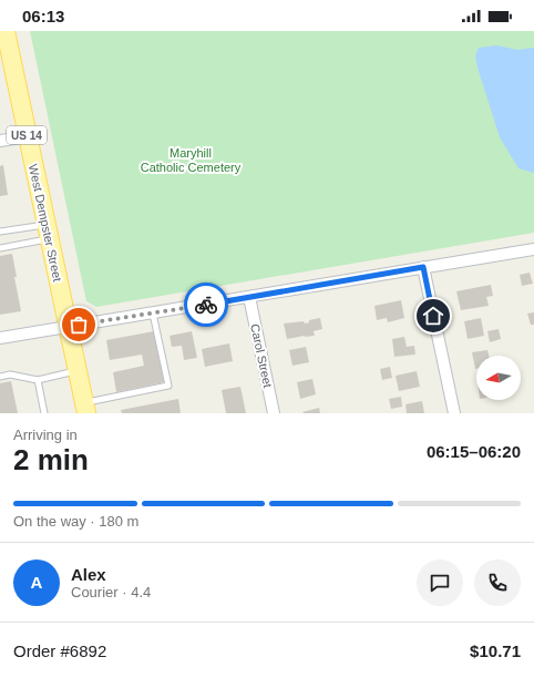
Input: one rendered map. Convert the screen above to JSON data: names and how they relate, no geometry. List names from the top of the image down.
{
  "streets": {
    "main road": ["US 14", "West Dempster Street"],
    "street": ["Carol Street"]
  },
  "parks": ["Maryhill Catholic Cemetery"],
  "north": "left",
  "page": {
    "status": "06:13",
    "heading": ["2 min", "Arriving in", "06:15–06:20"],
    "panel": [
      "Alex",
      "Courier · 4.4",
      "Order #6892",
      "$10.71"
    ],
    "bar": "On the way · 180 m",
    "round": "A"
  }
}
